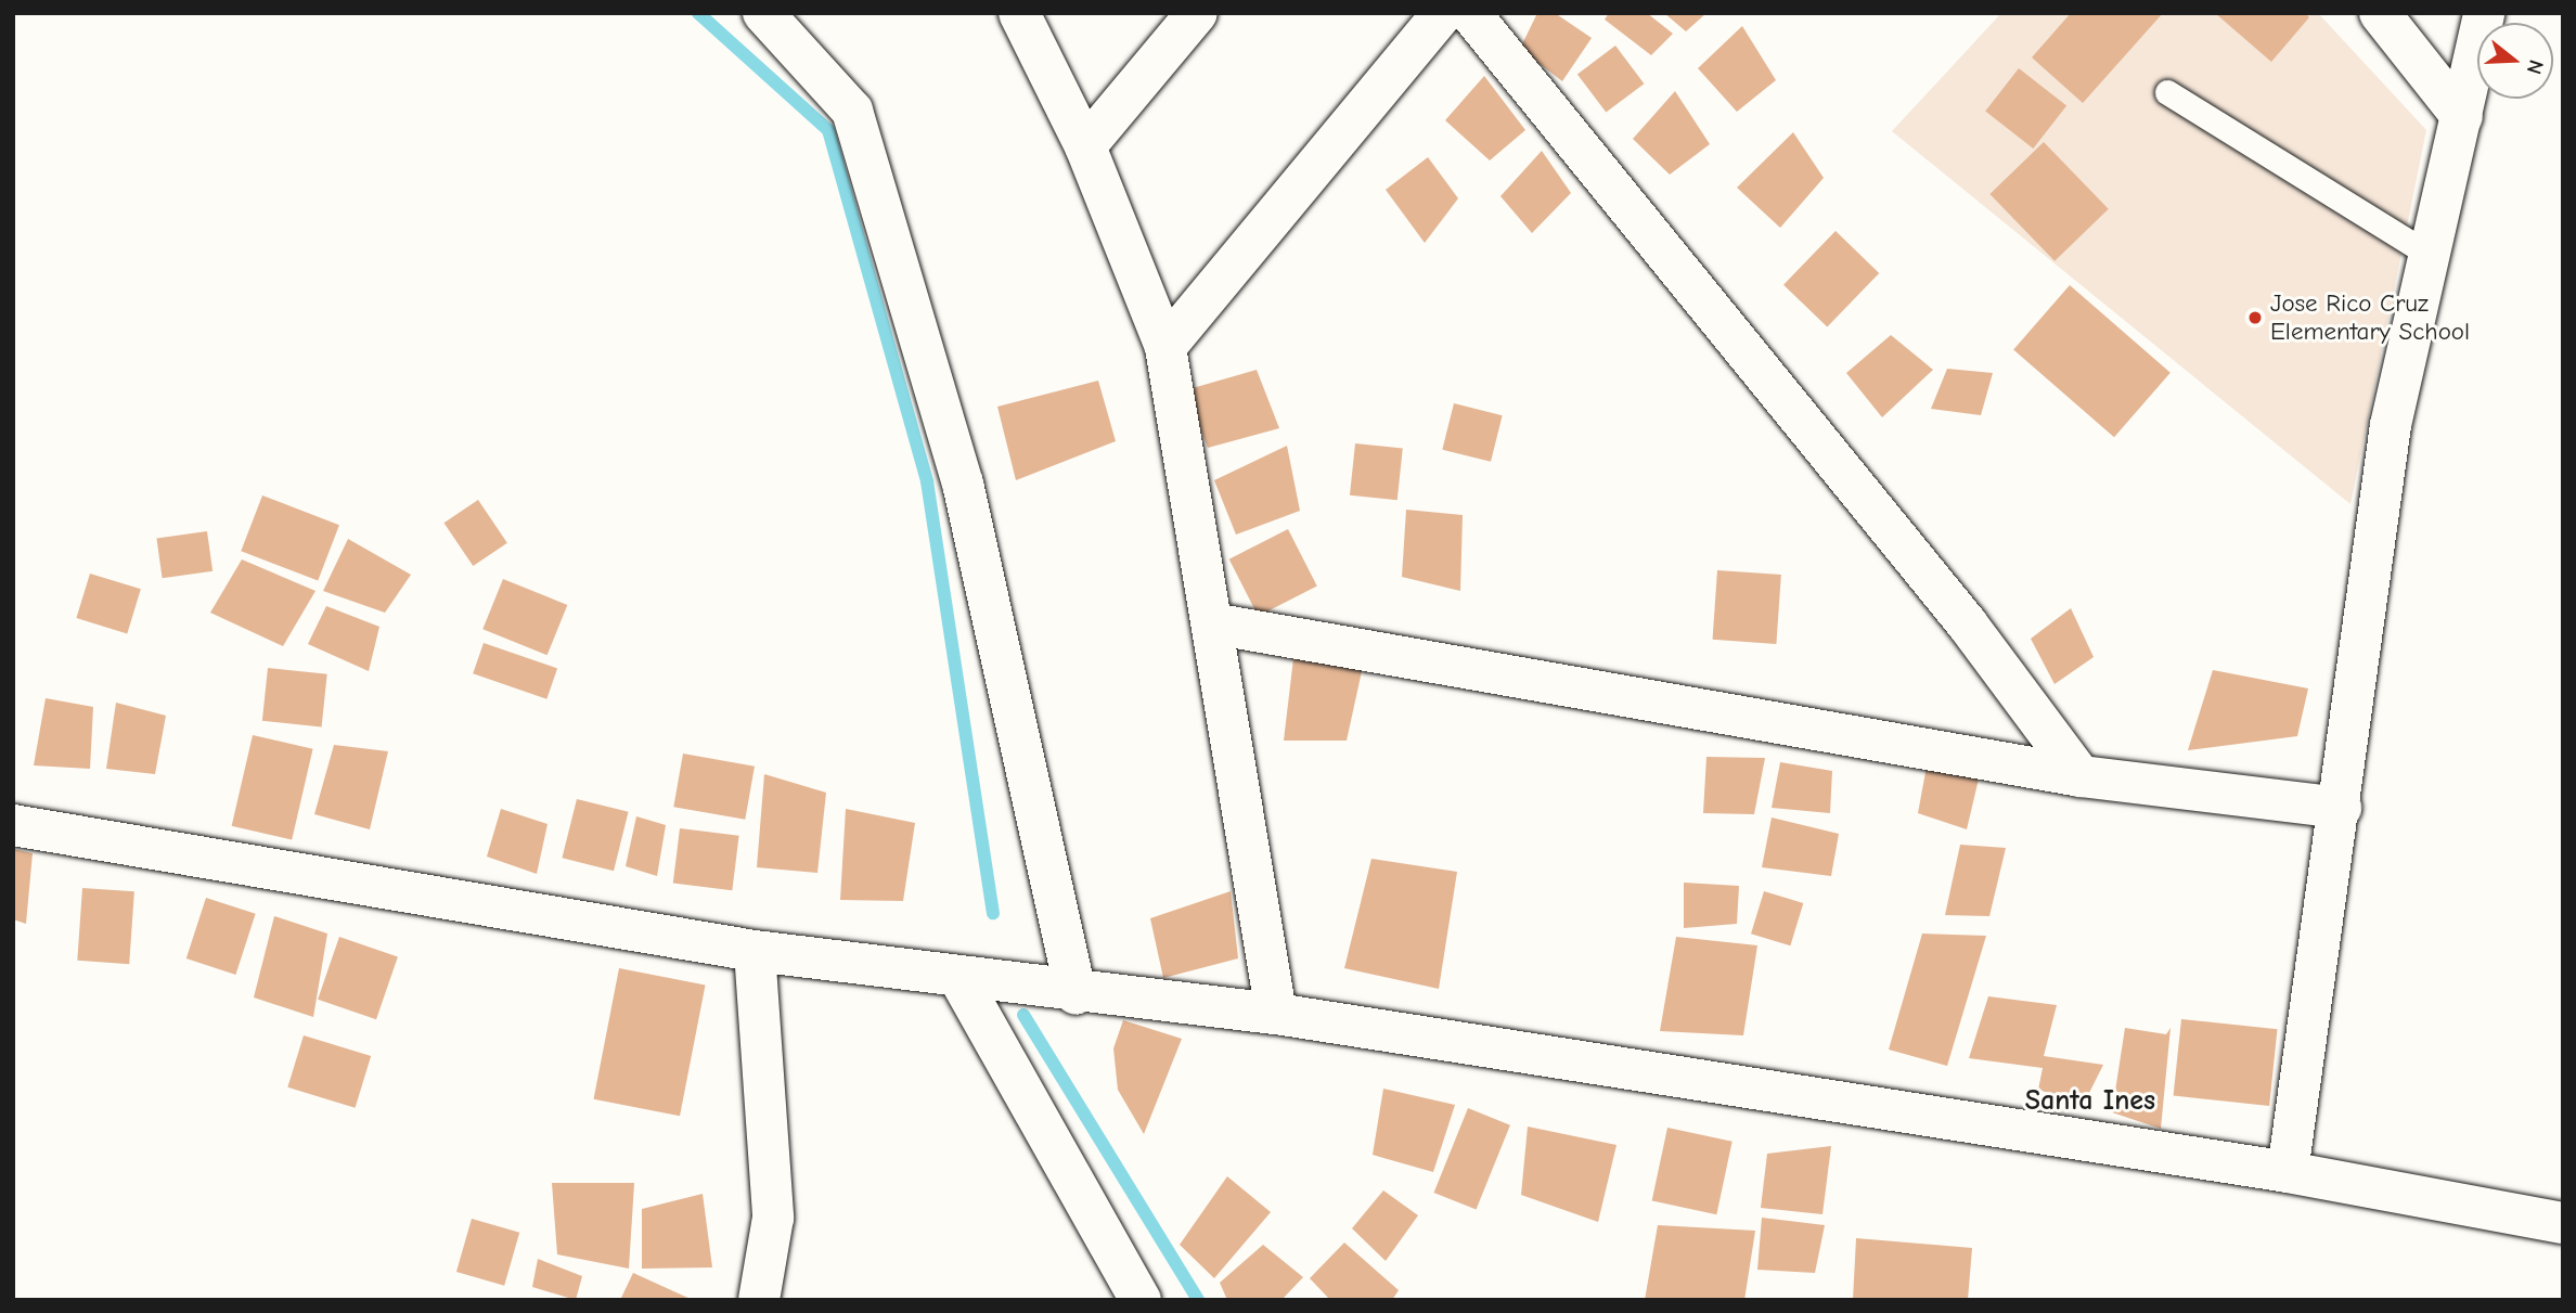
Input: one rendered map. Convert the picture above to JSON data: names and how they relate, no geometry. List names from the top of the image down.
{
  "districts": ["Santa Ines"],
  "places": ["Jose Rico Cruz Elementary School"],
  "north": "right"
}
